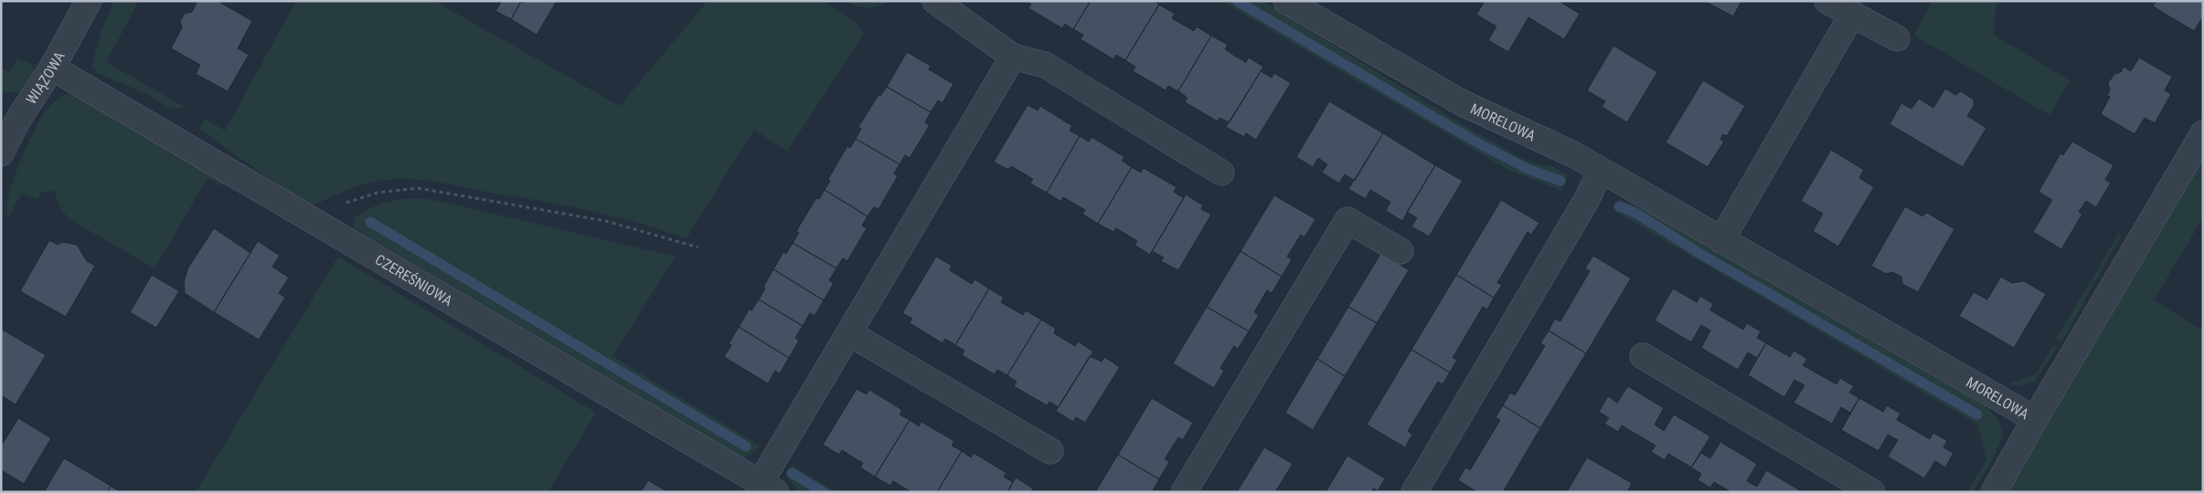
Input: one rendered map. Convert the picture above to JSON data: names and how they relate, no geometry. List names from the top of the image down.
{
  "streets": {
    "street": ["WIĄZOWA", "MORELOWA", "CZEREŚNIOWA"]
  },
  "crossings": [
    ["WIĄZOWA", "CZEREŚNIOWA"]
  ]
}
